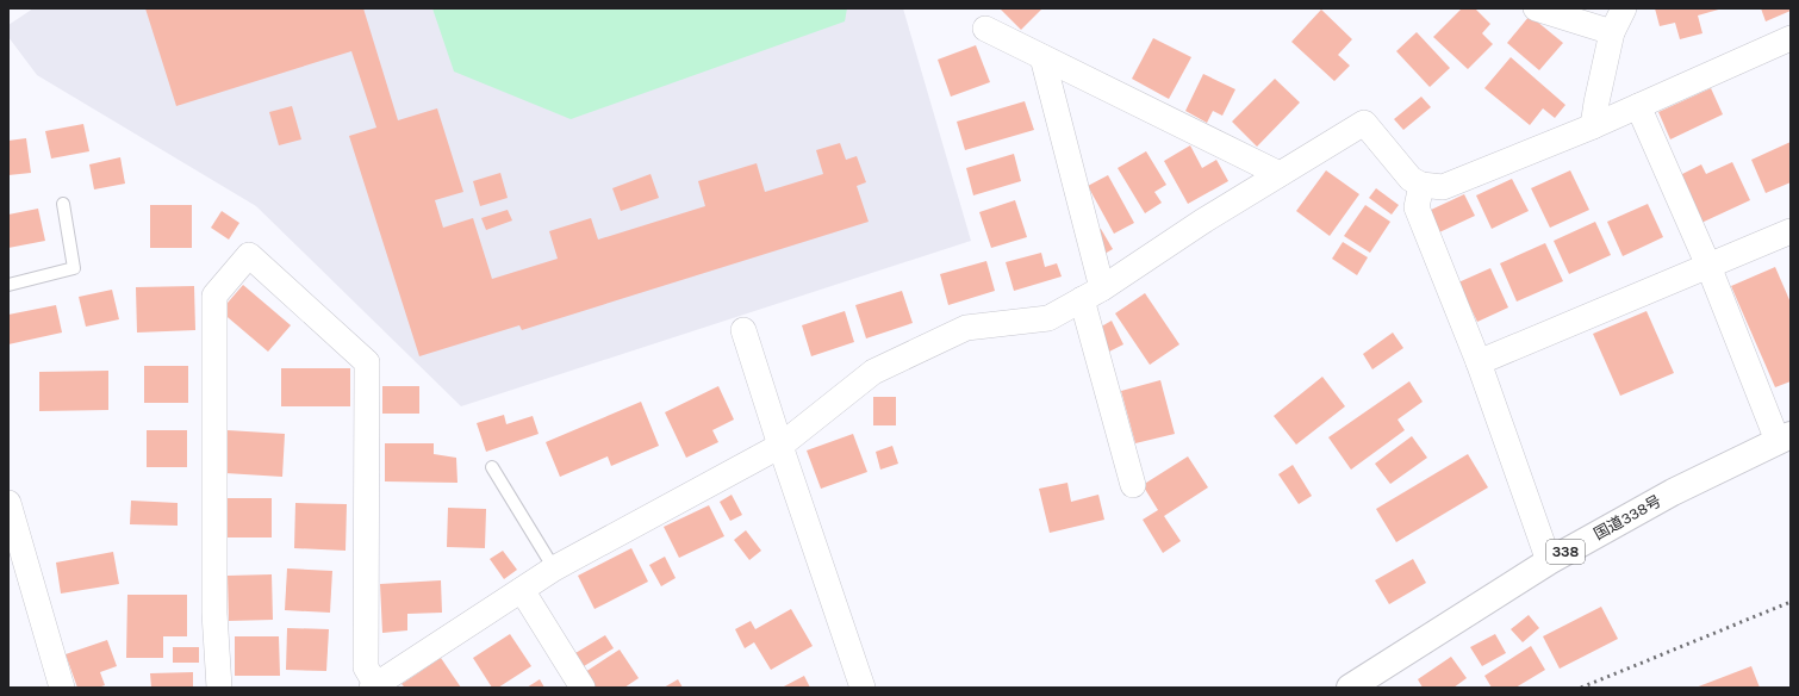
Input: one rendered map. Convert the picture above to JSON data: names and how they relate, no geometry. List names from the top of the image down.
{
  "streets": {
    "highway": ["国道338号", "338"]
  }
}
